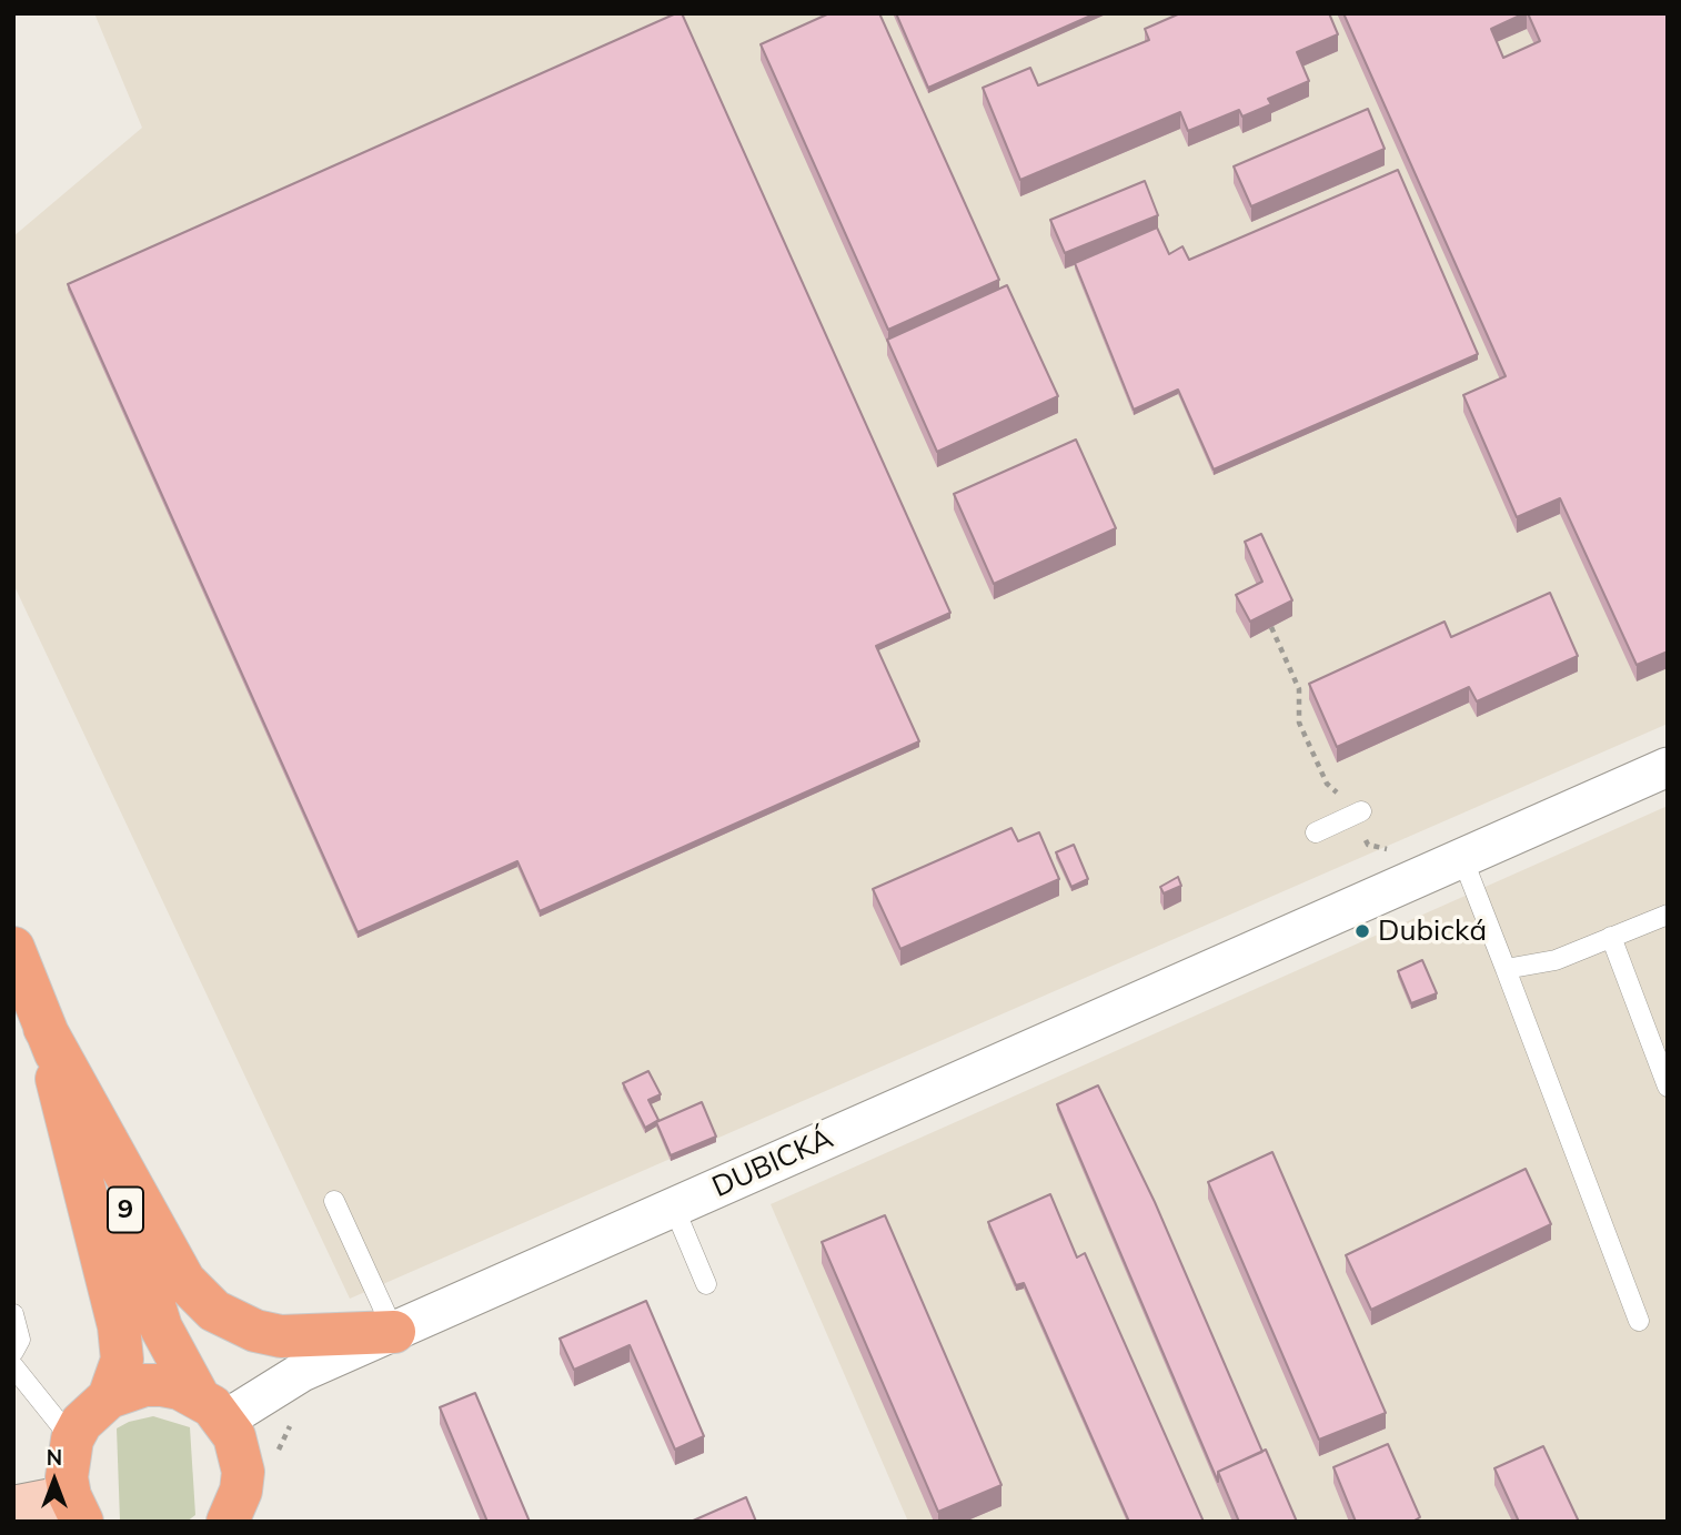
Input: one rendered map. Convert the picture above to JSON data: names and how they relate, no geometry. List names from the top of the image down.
{
  "streets": {
    "main road": ["9"],
    "street": ["DUBICKÁ"]
  },
  "crossings": [
    ["DUBICKÁ", "9"]
  ],
  "places": ["Dubická"],
  "north": "top"
}
